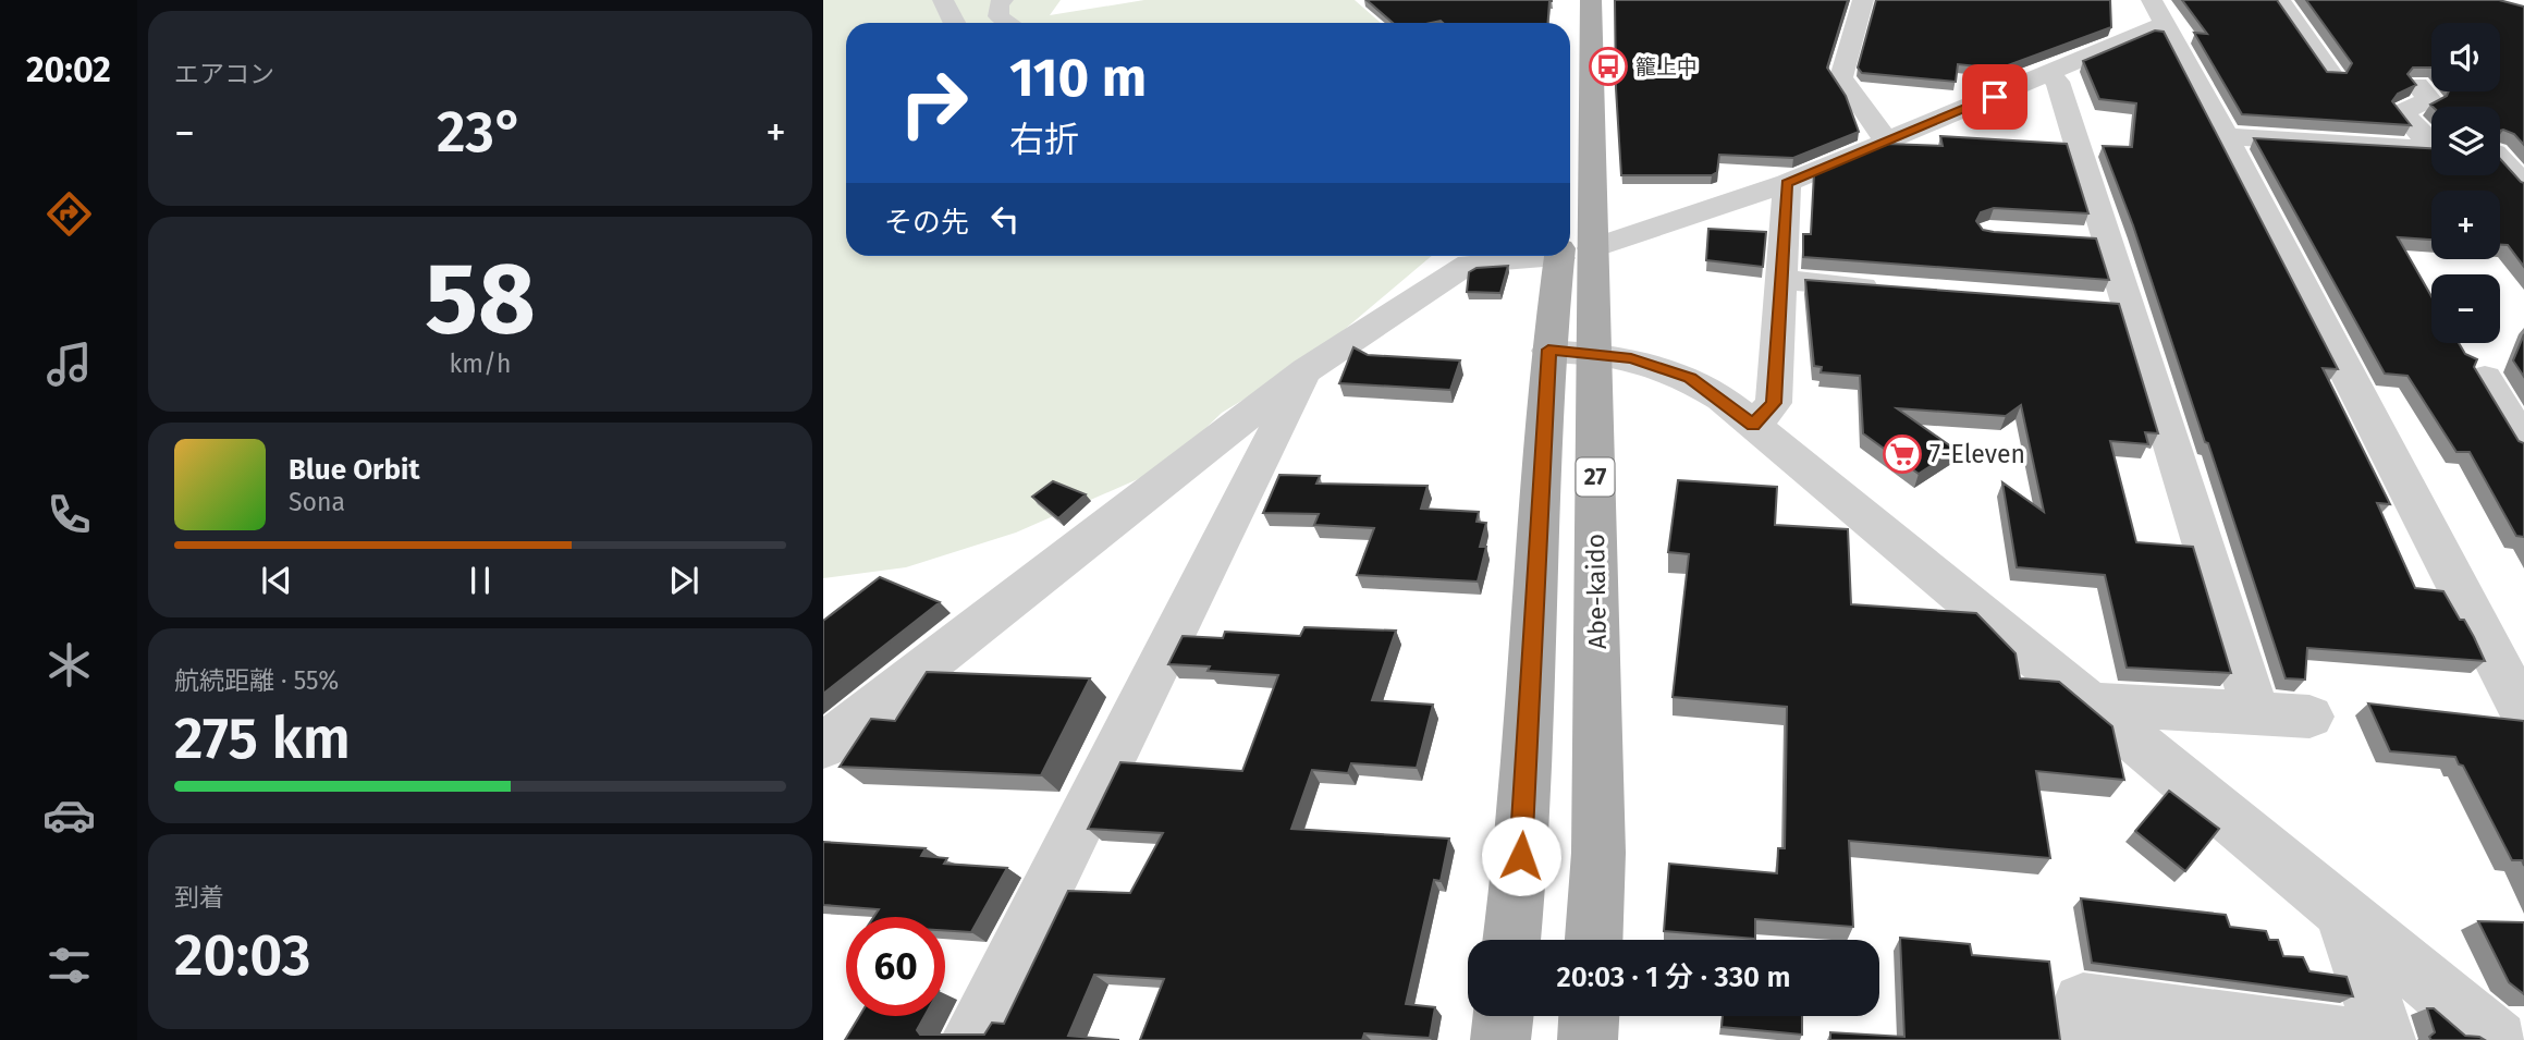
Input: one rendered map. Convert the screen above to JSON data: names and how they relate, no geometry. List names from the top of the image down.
{
  "streets": {
    "main road": ["27", "Abe-kaido"]
  },
  "places": {
    "bus stop": ["籠上中"],
    "supermarket": ["7-Eleven"]
  },
  "page": {
    "tabs": "20:02",
    "tile": [
      "エアコン",
      ["58", "km/h"],
      ["航続距離 · 55%", "275 km"],
      ["到着", "20:03"]
    ],
    "map_buttons": ["+", "−"],
    "turn": ["110 m", "右折"],
    "heat": ["−", "23°", "+"],
    "then": "その先",
    "song": ["Blue Orbit", "Sona"],
    "limit": "60",
    "trip": "20:03 · 1 分 · 330 m"
  }
}
